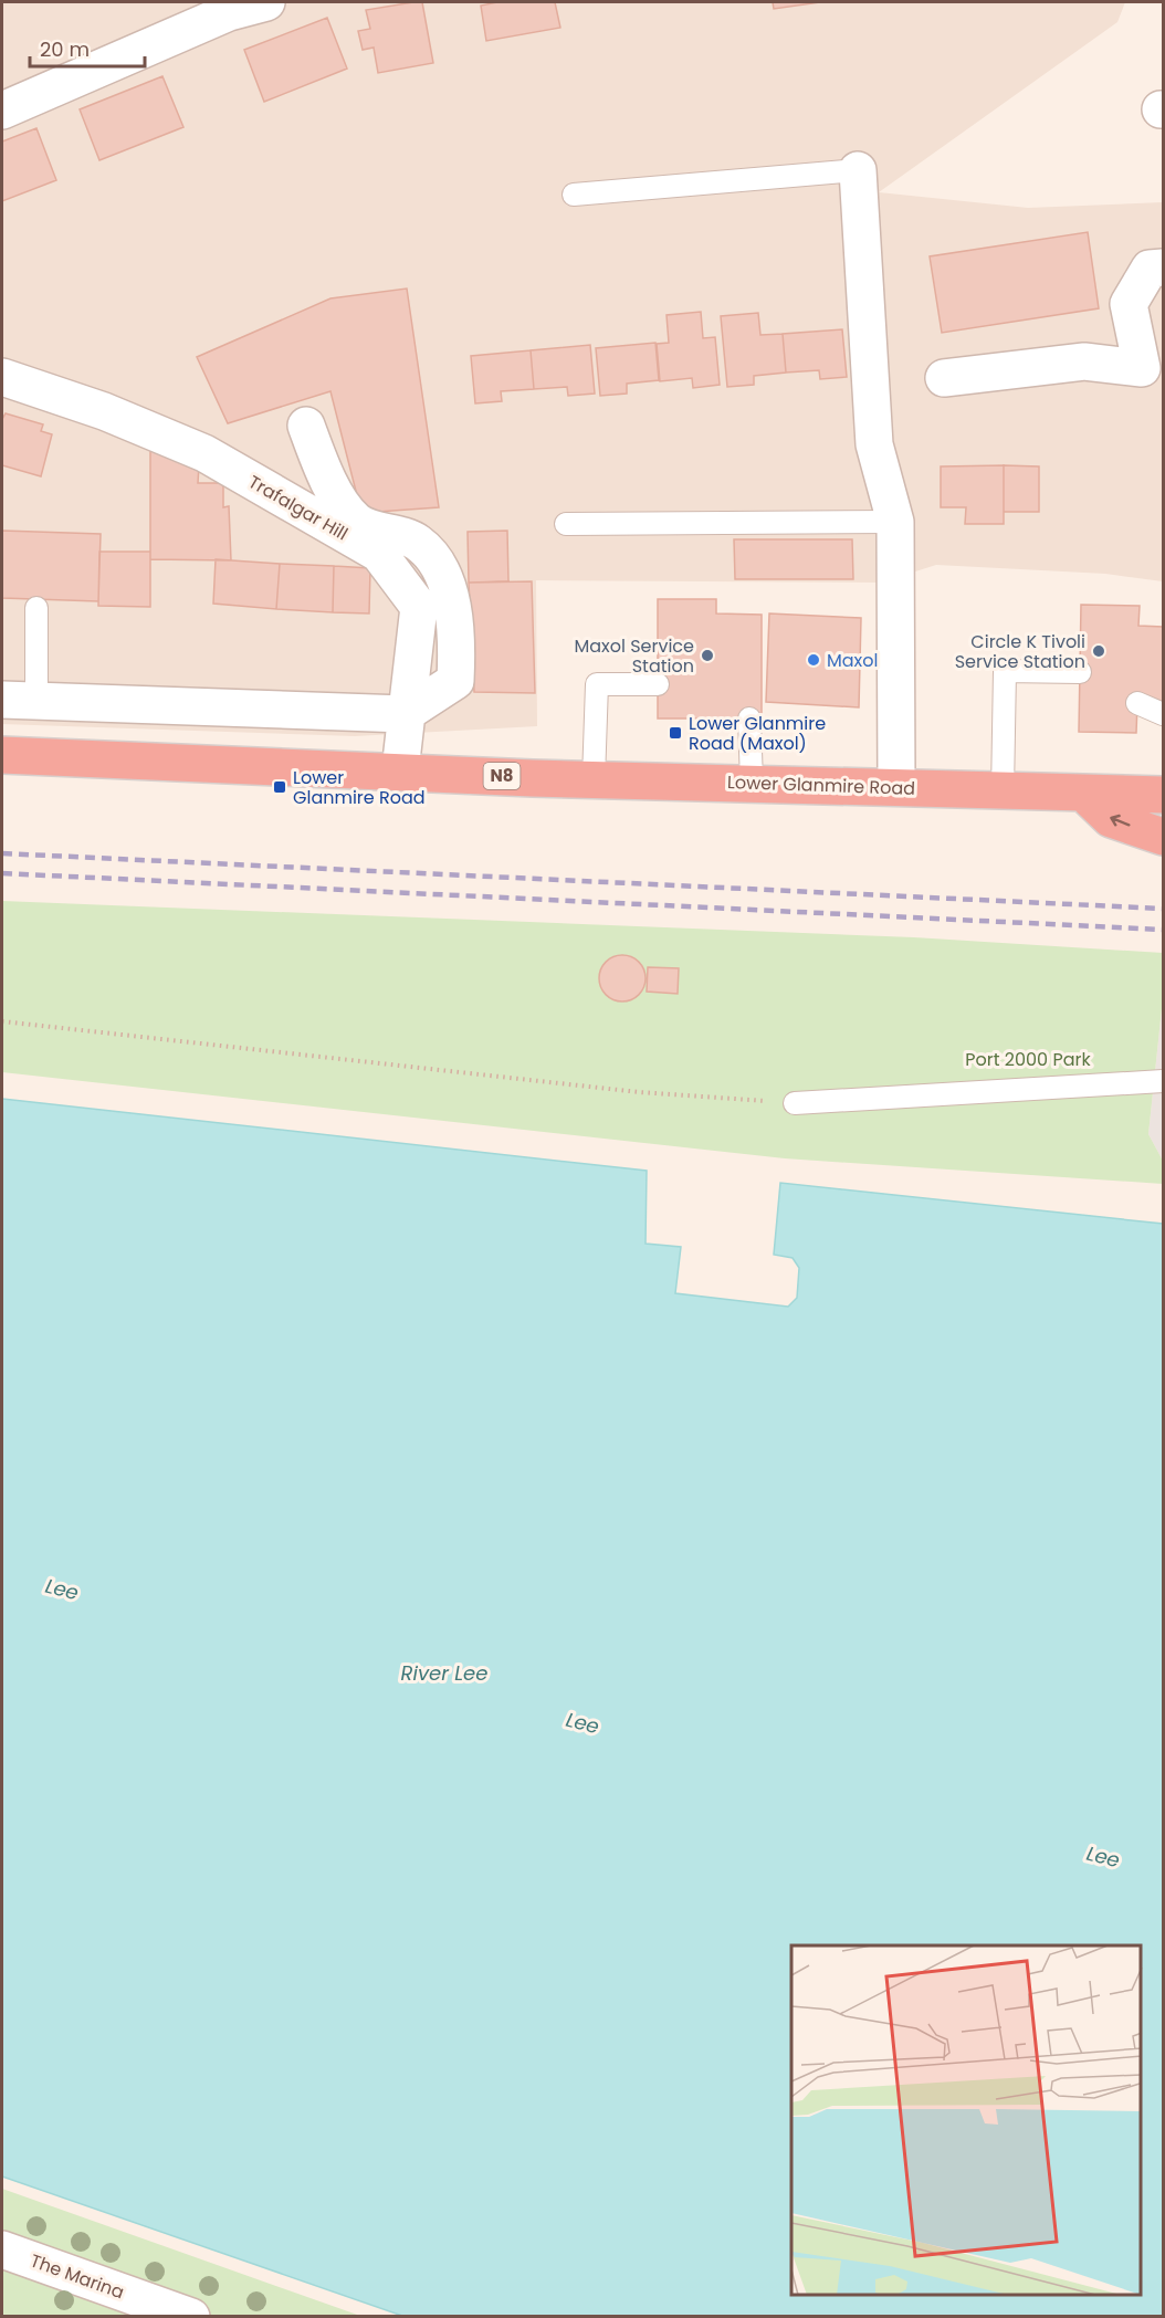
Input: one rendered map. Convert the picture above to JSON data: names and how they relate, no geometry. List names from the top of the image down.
{
  "streets": {
    "highway": ["N8", "Lower Glanmire Road"],
    "street": ["Trafalgar Hill", "The Marina"]
  },
  "crossings": [
    ["Trafalgar Hill", "Lower Glanmire Road"]
  ],
  "water": ["Lee", "River Lee"],
  "parks": ["Port 2000 Park"],
  "places": {
    "other": ["Circle K Tivoli Service Station", "Maxol Service Station", "Maxol"],
    "transit": ["Lower Glanmire Road (Maxol)", "Lower Glanmire Road"]
  },
  "scale_bar": "20 m"
}
